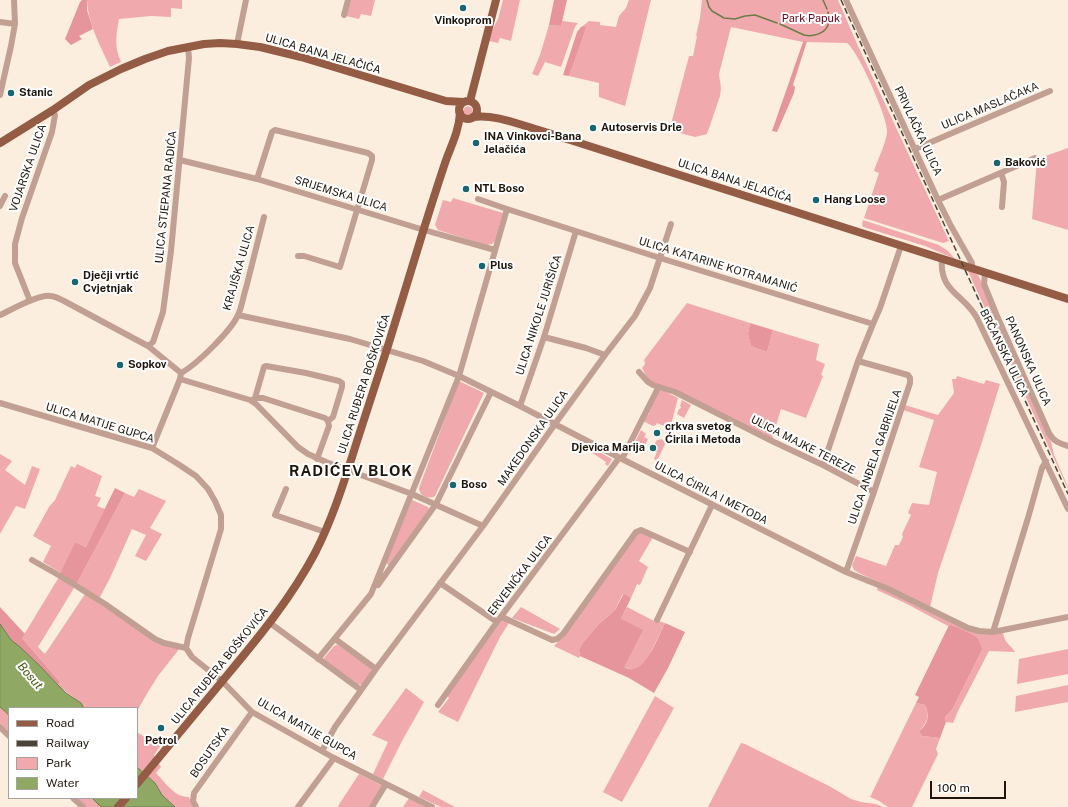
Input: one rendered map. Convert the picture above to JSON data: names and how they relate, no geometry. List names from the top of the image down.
{
  "streets": {
    "main road": ["ULICA BANA JELAČIĆA", "ULICA RUĐERA BOŠKOVIĆA"],
    "street": [
      "ULICA MASLAČAKA",
      "PRIVLAČKA ULICA",
      "VOJARSKA ULICA",
      "SRIJEMSKA ULICA",
      "ULICA STJEPANA RADIĆA",
      "ULICA KATARINE KOTRAMANIĆ",
      "KRAJIŠKA ULICA",
      "ULICA NIKOLE JURIŠIĆA",
      "BRČANSKA ULICA",
      "PANONSKA ULICA",
      "ULICA MATIJE GUPCA",
      "MAKEDONSKA ULICA",
      "ULICA MAJKE TEREZE",
      "ULICA ANĐELA GABRIJELA",
      "ULICA ĆIRILA I METODA",
      "ERVENIČKA ULICA",
      "BOSUTSKA"
    ]
  },
  "crossings": [
    ["ULICA BANA JELAČIĆA", "PRIVLAČKA ULICA"],
    ["ULICA BANA JELAČIĆA", "VOJARSKA ULICA"],
    ["ULICA BANA JELAČIĆA", "ULICA STJEPANA RADIĆA"],
    ["ULICA BANA JELAČIĆA", "BRČANSKA ULICA"],
    ["ULICA BANA JELAČIĆA", "PANONSKA ULICA"],
    ["ULICA BANA JELAČIĆA", "ULICA RUĐERA BOŠKOVIĆA"],
    ["ULICA MASLAČAKA", "PRIVLAČKA ULICA"],
    ["SRIJEMSKA ULICA", "ULICA STJEPANA RADIĆA"],
    ["SRIJEMSKA ULICA", "ULICA RUĐERA BOŠKOVIĆA"],
    ["ULICA KATARINE KOTRAMANIĆ", "ULICA NIKOLE JURIŠIĆA"],
    ["ULICA KATARINE KOTRAMANIĆ", "MAKEDONSKA ULICA"],
    ["KRAJIŠKA ULICA", "ULICA ĆIRILA I METODA"],
    ["ULICA NIKOLE JURIŠIĆA", "ULICA ĆIRILA I METODA"],
    ["ULICA RUĐERA BOŠKOVIĆA", "ULICA MATIJE GUPCA"],
    ["ULICA RUĐERA BOŠKOVIĆA", "ULICA ĆIRILA I METODA"],
    ["ULICA MATIJE GUPCA", "MAKEDONSKA ULICA"],
    ["ULICA MATIJE GUPCA", "BOSUTSKA"],
    ["MAKEDONSKA ULICA", "ULICA ĆIRILA I METODA"],
    ["ULICA MAJKE TEREZE", "ULICA ANĐELA GABRIJELA"],
    ["ULICA MAJKE TEREZE", "ERVENIČKA ULICA"],
    ["ULICA ANĐELA GABRIJELA", "ULICA ĆIRILA I METODA"],
    ["ULICA ĆIRILA I METODA", "ERVENIČKA ULICA"]
  ],
  "districts": ["RADIĆEV BLOK"],
  "water": ["Bosut"],
  "parks": ["Park Papuk"],
  "places": [
    "Vinkoprom",
    "Stanic",
    "Autoservis Drle",
    "INA Vinkovci-Bana Jelačića",
    "Baković",
    "NTL Boso",
    "Hang Loose",
    "Plus",
    "Dječji vrtić Cvjetnjak",
    "Sopkov",
    "crkva svetog Ćirila i Metoda",
    "Djevica Marija",
    "Boso",
    "Petrol"
  ],
  "legend": [
    "Road",
    "Railway",
    "Park",
    "Water"
  ],
  "scale_bar": "100 m"
}
